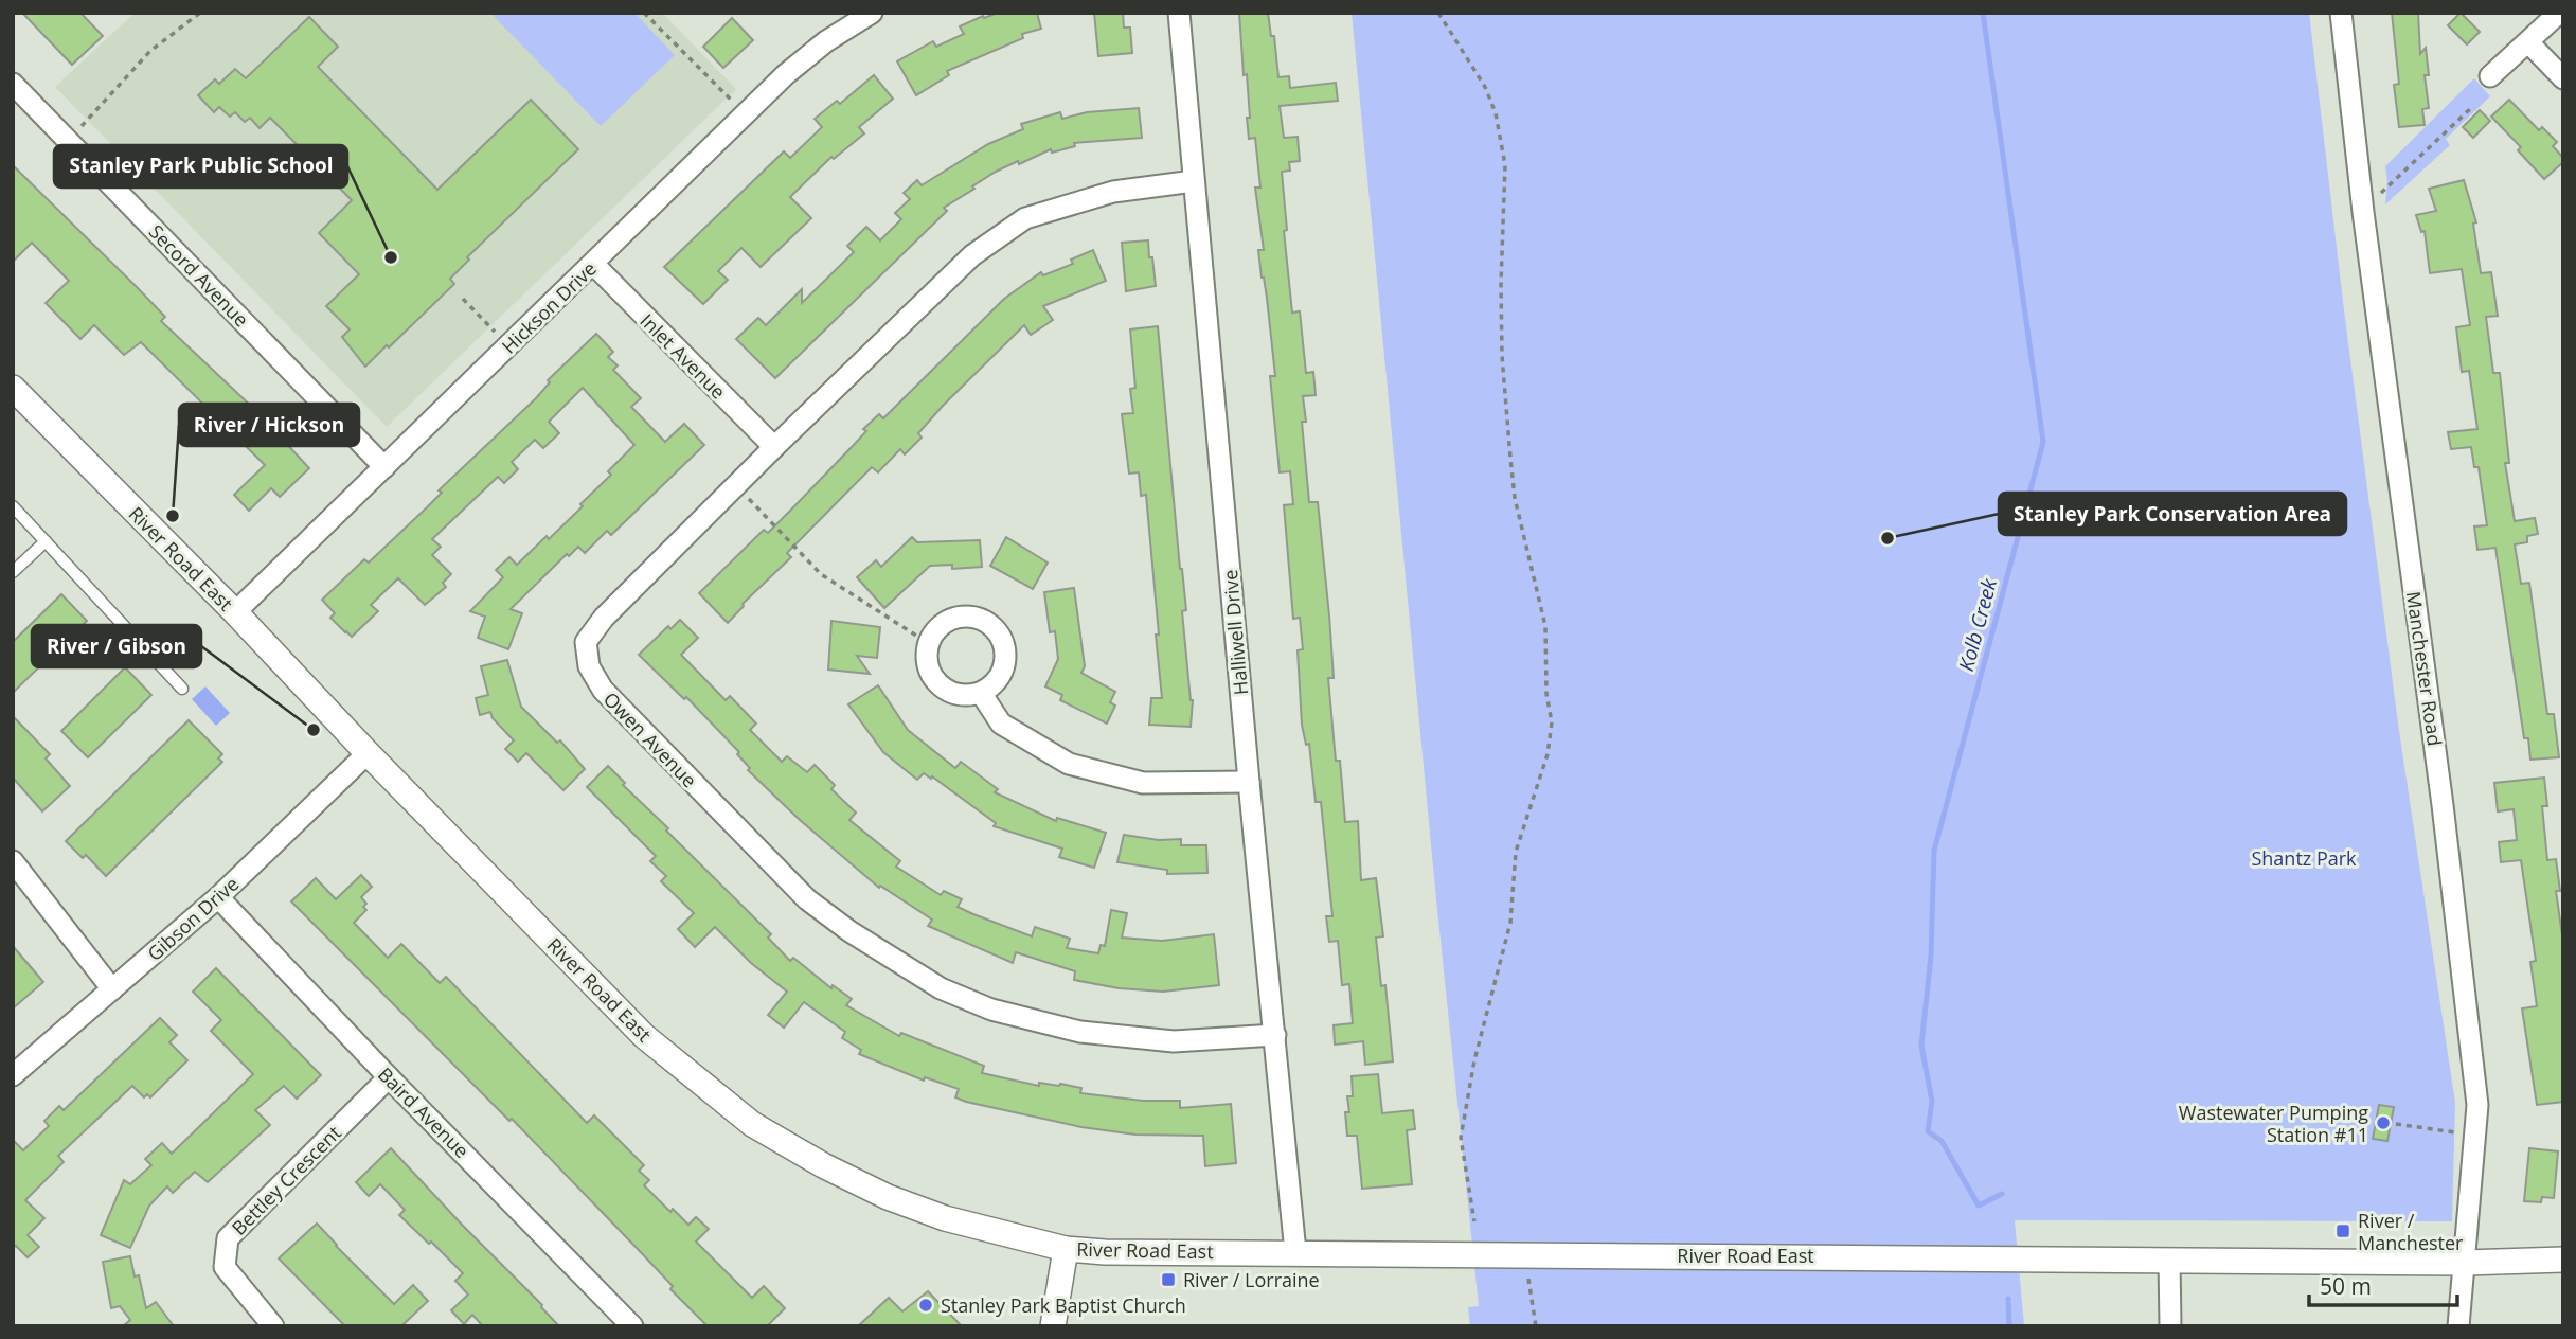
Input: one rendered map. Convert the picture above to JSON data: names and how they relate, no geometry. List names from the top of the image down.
{
  "streets": {
    "street": [
      "Secord Avenue",
      "Hickson Drive",
      "Inlet Avenue",
      "River Road East",
      "Halliwell Drive",
      "Manchester Road",
      "Owen Avenue",
      "Gibson Drive",
      "Baird Avenue",
      "Bettley Crescent"
    ]
  },
  "crossings": [
    ["Secord Avenue", "Hickson Drive"],
    ["Hickson Drive", "Inlet Avenue"],
    ["Hickson Drive", "River Road East"],
    ["Inlet Avenue", "Owen Avenue"],
    ["River Road East", "Halliwell Drive"],
    ["River Road East", "Manchester Road"],
    ["River Road East", "Gibson Drive"],
    ["Halliwell Drive", "Owen Avenue"],
    ["Gibson Drive", "Baird Avenue"],
    ["Baird Avenue", "Bettley Crescent"]
  ],
  "water": ["Kolb Creek"],
  "parks": ["Shantz Park"],
  "places": {
    "other": [
      "Stanley Park Public School",
      "River / Hickson",
      "Stanley Park Conservation Area",
      "River / Gibson",
      "Wastewater Pumping Station #11",
      "Stanley Park Baptist Church"
    ],
    "transit": ["River / Manchester", "River / Lorraine"]
  },
  "scale_bar": "50 m"
}
